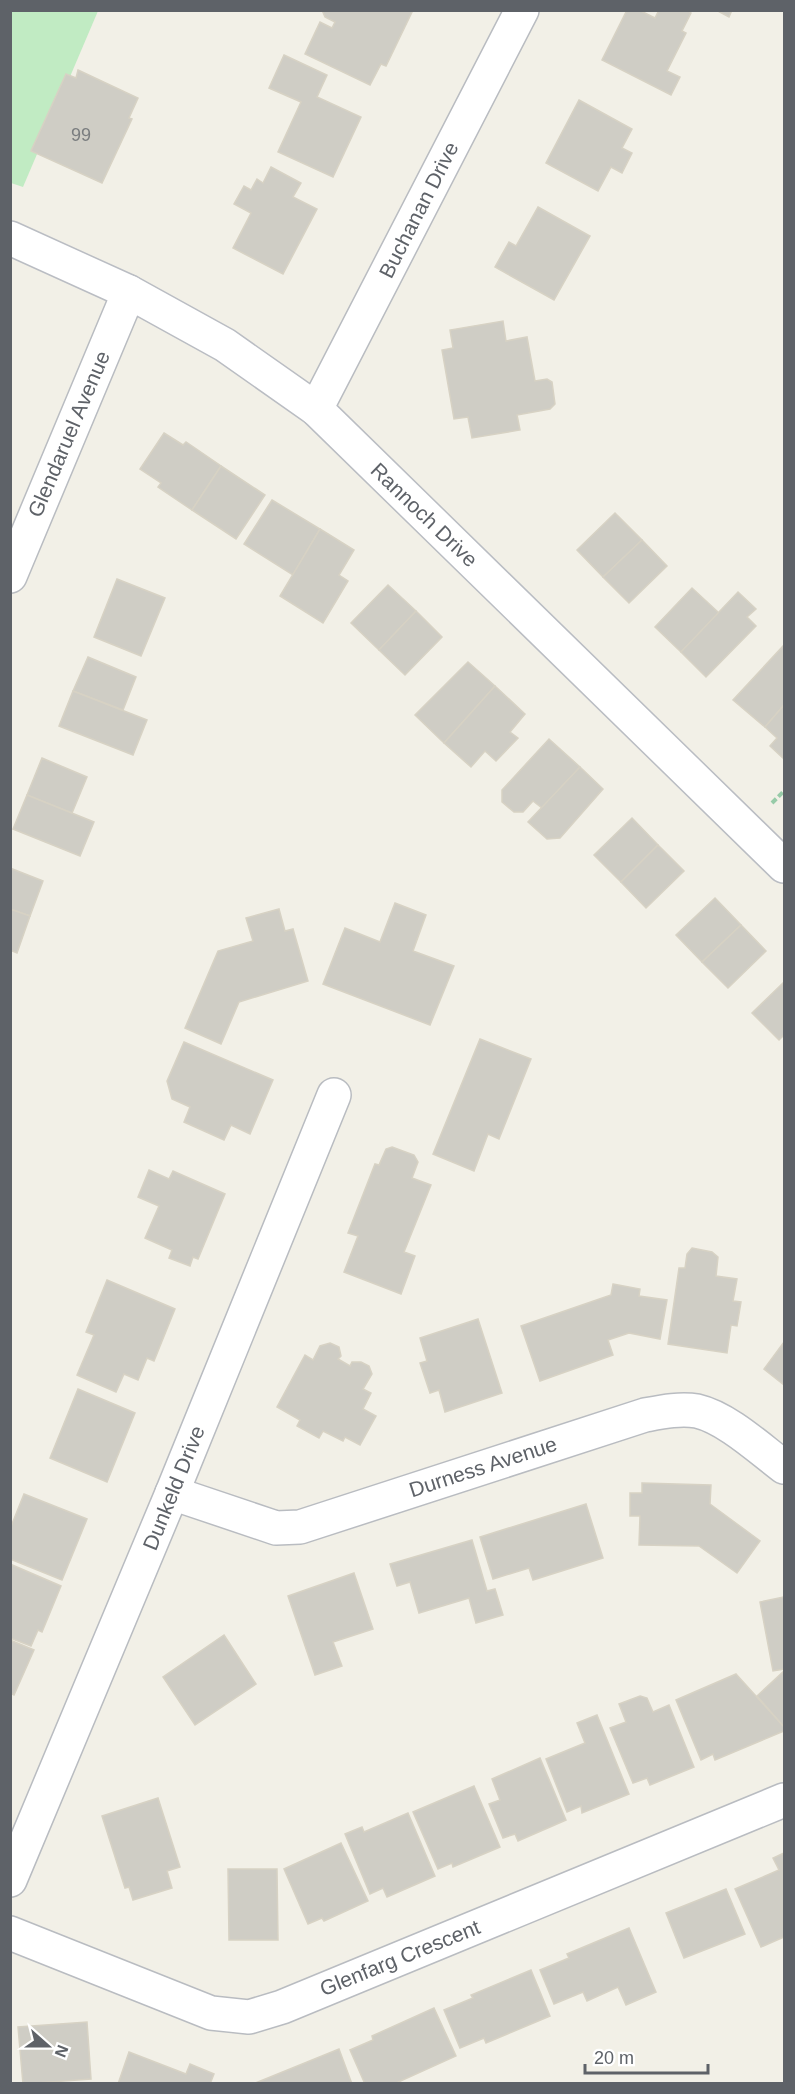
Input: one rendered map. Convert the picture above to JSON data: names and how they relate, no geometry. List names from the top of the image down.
{
  "streets": {
    "street": [
      "Buchanan Drive",
      "Glendaruel Avenue",
      "Rannoch Drive",
      "Durness Avenue",
      "Dunkeld Drive",
      "Glenfarg Crescent"
    ]
  },
  "crossings": [
    ["Buchanan Drive", "Rannoch Drive"],
    ["Glendaruel Avenue", "Rannoch Drive"],
    ["Durness Avenue", "Dunkeld Drive"]
  ],
  "house_numbers": ["99"],
  "scale_bar": "20 m",
  "north": "right"
}
